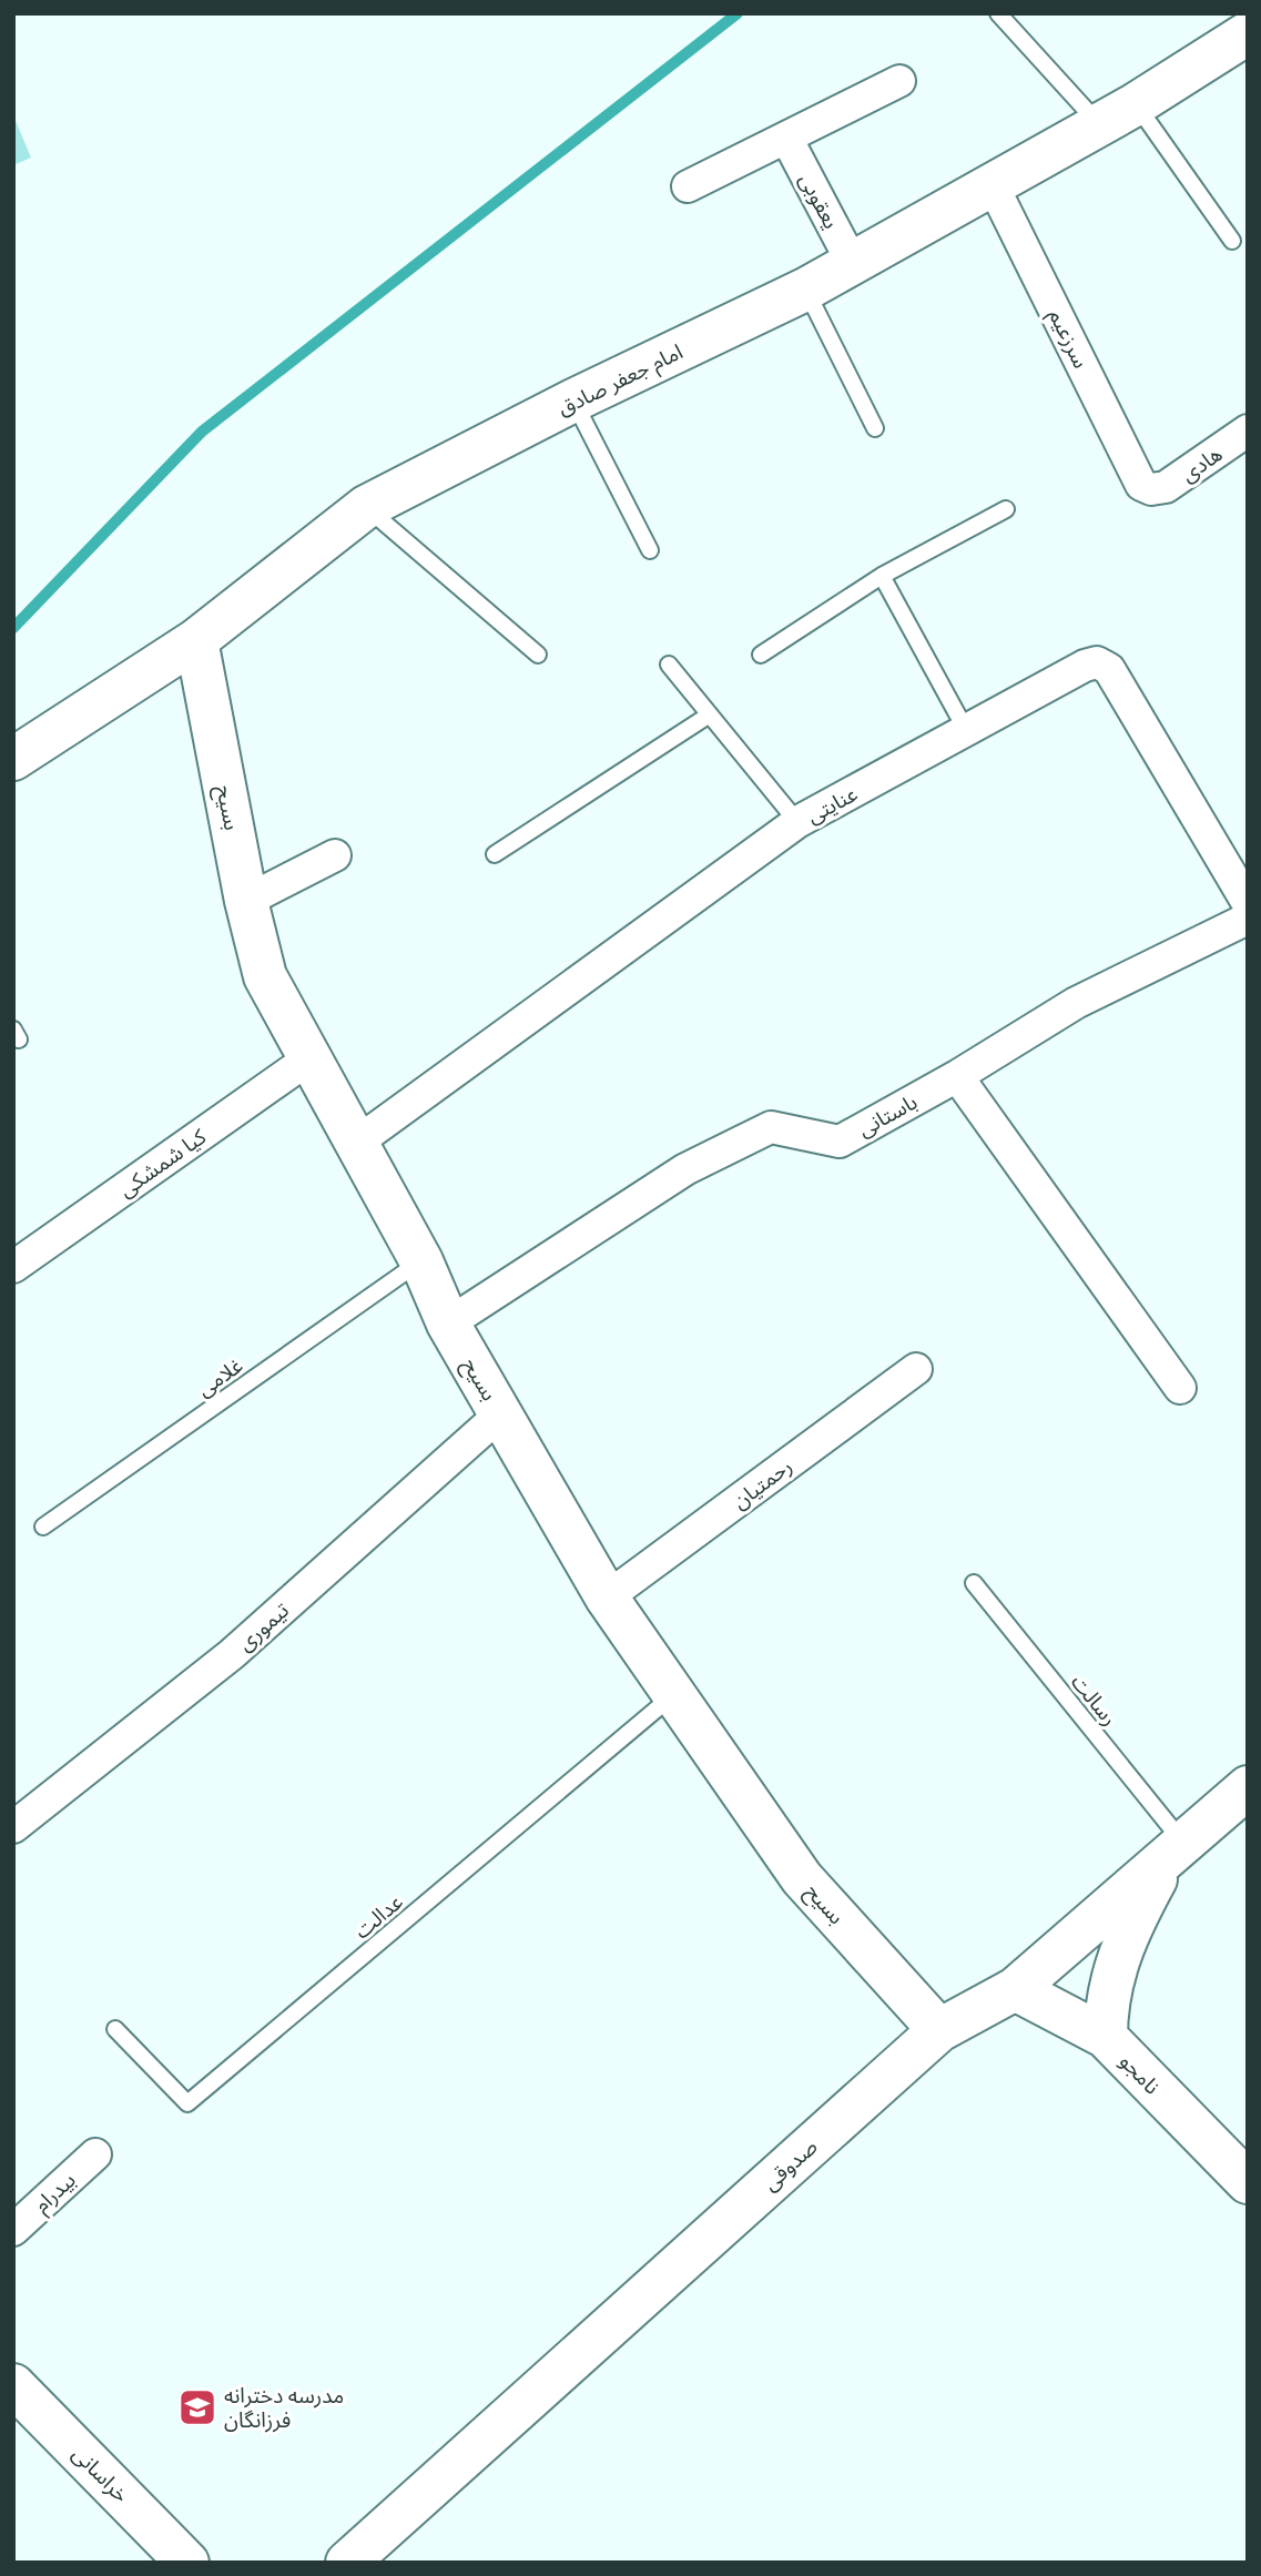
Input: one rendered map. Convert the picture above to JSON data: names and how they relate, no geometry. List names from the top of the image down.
{
  "streets": {
    "street": [
      "یعقوبی",
      "سرزعیم",
      "امام جعفر صادق",
      "هادی",
      "عنایتی",
      "بسیح",
      "باستانی",
      "کیا شمشکی",
      "رحمتیان",
      "تیموری",
      "نامجو",
      "صدوقی",
      "بیدرام",
      "خراسانی"
    ],
    "lane": ["غلامی", "رسالت", "عدالت"]
  },
  "crossings": [
    ["یعقوبی", "امام جعفر صادق"],
    ["سرزعیم", "امام جعفر صادق"],
    ["سرزعیم", "هادی"],
    ["امام جعفر صادق", "بسیح"],
    ["عنایتی", "بسیح"],
    ["بسیح", "باستانی"],
    ["بسیح", "کیا شمشکی"],
    ["بسیح", "غلامی"],
    ["بسیح", "رحمتیان"],
    ["بسیح", "تیموری"],
    ["بسیح", "عدالت"],
    ["بسیح", "صدوقی"],
    ["رسالت", "صدوقی"],
    ["نامجو", "صدوقی"]
  ],
  "places": {
    "school or university": ["مدرسه دخترانه فرزانگان"]
  }
}
